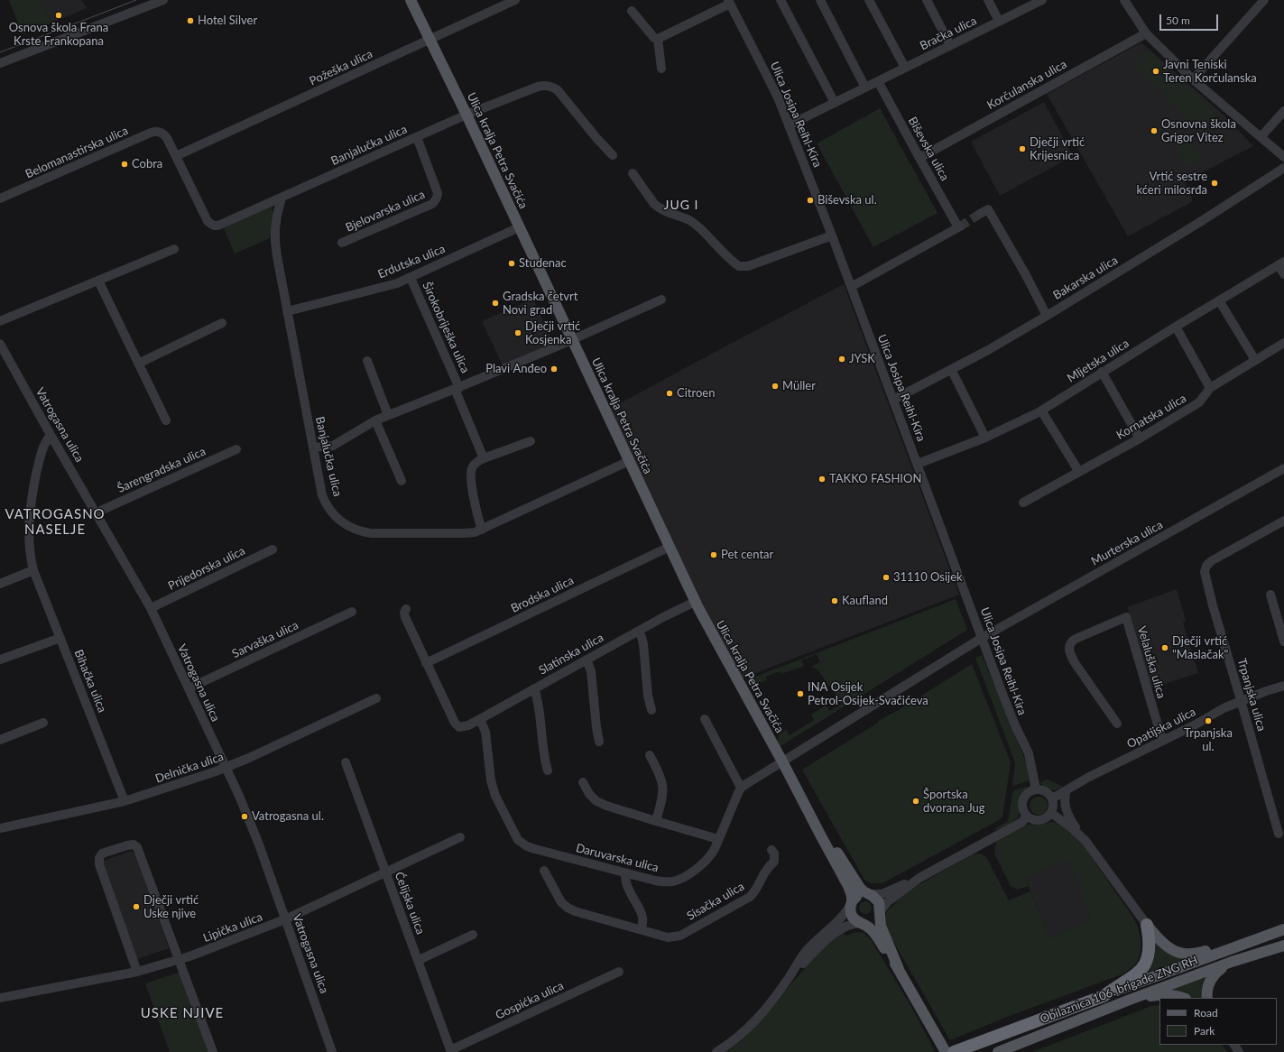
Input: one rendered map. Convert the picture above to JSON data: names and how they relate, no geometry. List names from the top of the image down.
{
  "streets": {
    "highway": ["Obilaznica 106. brigade ZNG RH"],
    "main road": ["Ulica kralja Petra Svačića"],
    "street": [
      "Bračka ulica",
      "Požeška ulica",
      "Korčulanska ulica",
      "Ulica Josipa Reihl-Kira",
      "Banjalučka ulica",
      "Biševska ulica",
      "Belomanastirska ulica",
      "Bjelovarska ulica",
      "Erdutska ulica",
      "Bakarska ulica",
      "Širokobriješka ulica",
      "Mljetska ulica",
      "Kornatska ulica",
      "Vatrogasna ulica",
      "Šarengradska ulica",
      "Murterska ulica",
      "Prijedorska ulica",
      "Brodska ulica",
      "Sarvaška ulica",
      "Slatinska ulica",
      "Velaluška ulica",
      "Bihačka ulica",
      "Trpanjska ulica",
      "Opatijska ulica",
      "Delnička ulica",
      "Daruvarska ulica",
      "Sisačka ulica",
      "Ćelijska ulica",
      "Lipička ulica",
      "Gospićka ulica"
    ]
  },
  "crossings": [
    ["Bračka ulica", "Ulica Josipa Reihl-Kira"],
    ["Bračka ulica", "Biševska ulica"],
    ["Požeška ulica", "Banjalučka ulica"],
    ["Požeška ulica", "Ulica kralja Petra Svačića"],
    ["Požeška ulica", "Belomanastirska ulica"],
    ["Korčulanska ulica", "Biševska ulica"],
    ["Ulica Josipa Reihl-Kira", "Biševska ulica"],
    ["Ulica Josipa Reihl-Kira", "Bakarska ulica"],
    ["Ulica Josipa Reihl-Kira", "Mljetska ulica"],
    ["Ulica Josipa Reihl-Kira", "Murterska ulica"],
    ["Ulica Josipa Reihl-Kira", "Opatijska ulica"],
    ["Banjalučka ulica", "Ulica kralja Petra Svačića"],
    ["Banjalučka ulica", "Belomanastirska ulica"],
    ["Banjalučka ulica", "Bjelovarska ulica"],
    ["Banjalučka ulica", "Erdutska ulica"],
    ["Banjalučka ulica", "Širokobriješka ulica"],
    ["Ulica kralja Petra Svačića", "Erdutska ulica"],
    ["Ulica kralja Petra Svačića", "Širokobriješka ulica"],
    ["Ulica kralja Petra Svačića", "Murterska ulica"],
    ["Ulica kralja Petra Svačića", "Brodska ulica"],
    ["Ulica kralja Petra Svačića", "Slatinska ulica"],
    ["Erdutska ulica", "Širokobriješka ulica"],
    ["Vatrogasna ulica", "Šarengradska ulica"],
    ["Vatrogasna ulica", "Prijedorska ulica"],
    ["Vatrogasna ulica", "Sarvaška ulica"],
    ["Vatrogasna ulica", "Bihačka ulica"],
    ["Vatrogasna ulica", "Delnička ulica"],
    ["Vatrogasna ulica", "Lipička ulica"],
    ["Brodska ulica", "Slatinska ulica"],
    ["Slatinska ulica", "Daruvarska ulica"],
    ["Velaluška ulica", "Opatijska ulica"],
    ["Bihačka ulica", "Delnička ulica"],
    ["Trpanjska ulica", "Opatijska ulica"],
    ["Ćelijska ulica", "Lipička ulica"],
    ["Ćelijska ulica", "Gospićka ulica"]
  ],
  "districts": ["JUG I", "VATROGASNO NASELJE", "USKE NJIVE"],
  "places": [
    "Osnova škola Frana Krste Frankopana",
    "Hotel Silver",
    "Javni Teniski Teren Korčulanska",
    "Osnovna škola Grigor Vitez",
    "Dječji vrtić Krijesnica",
    "Cobra",
    "Vrtić sestre kćeri milosrđa",
    "Biševska ul.",
    "Studenac",
    "Gradska četvrt Novi grad",
    "Dječji vrtić Kosjenka",
    "JYSK",
    "Plavi Anđeo",
    "Müller",
    "Citroen",
    "TAKKO FASHION",
    "Pet centar",
    "31110 Osijek",
    "Kaufland",
    "Dječji vrtić \"Maslačak\"",
    "INA Osijek Petrol-Osijek-Svačićeva",
    "Trpanjska ul.",
    "Športska dvorana Jug",
    "Vatrogasna ul.",
    "Dječji vrtić Uske njive"
  ],
  "legend": ["Road", "Park"],
  "scale_bar": "50 m"
}
